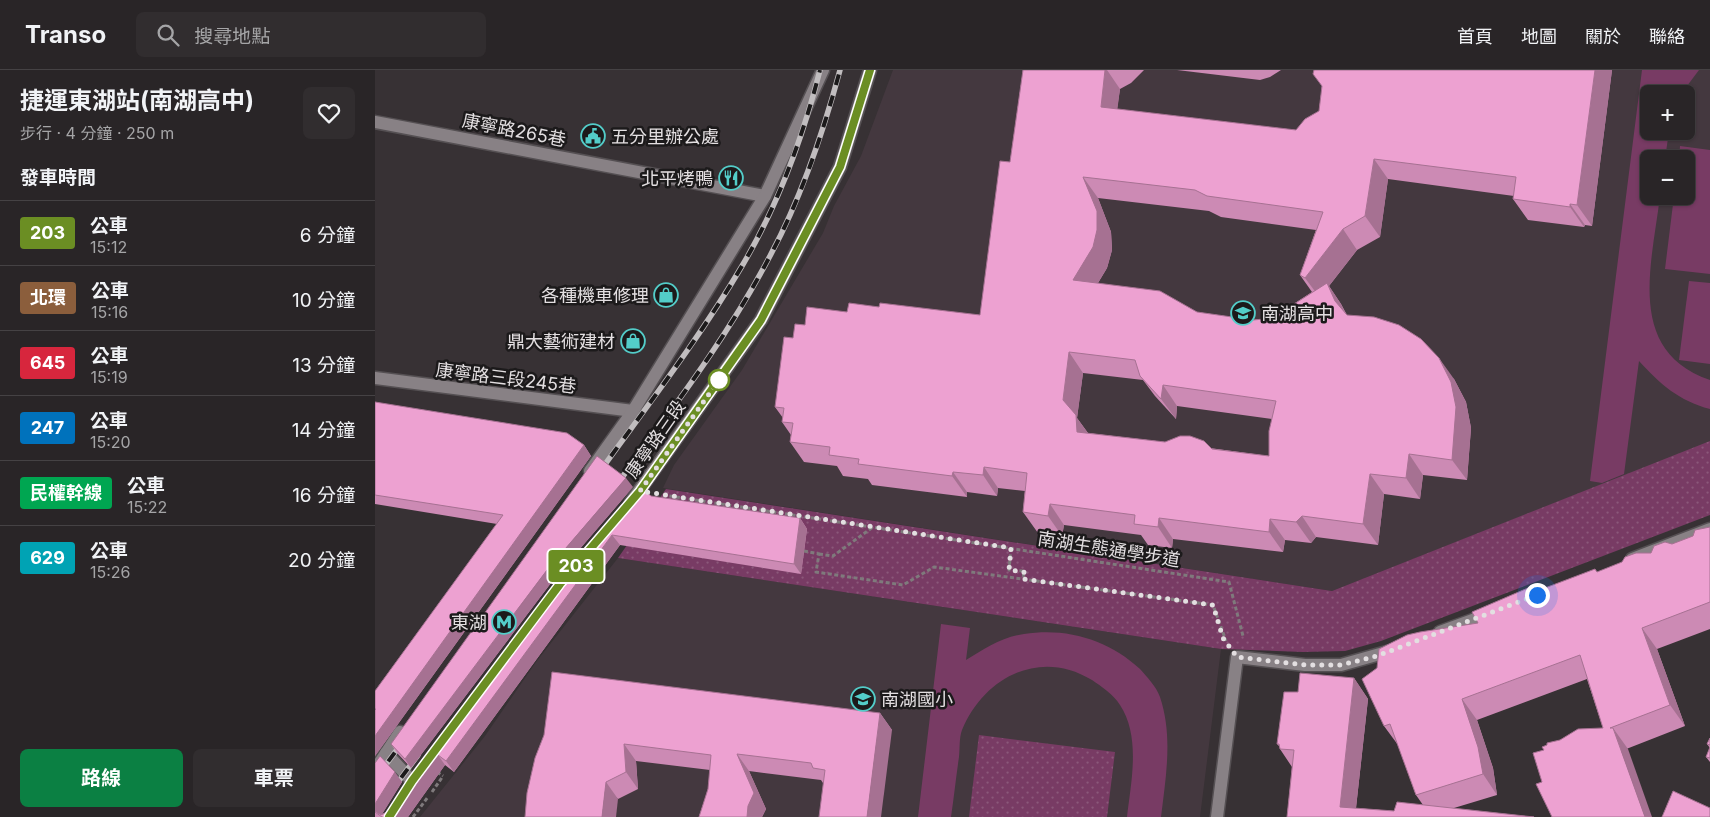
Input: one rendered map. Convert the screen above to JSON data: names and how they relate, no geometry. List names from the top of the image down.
{
  "streets": {
    "main road": ["康寧路265巷", "康寧路三段245巷", "康寧路三段"],
    "path": ["南湖生態通學步道"]
  },
  "crossings": [
    ["康寧路265巷", "康寧路三段"],
    ["康寧路三段245巷", "康寧路三段"],
    ["康寧路三段", "南湖生態通學步道"]
  ],
  "places": {
    "public building": ["五分里辦公處"],
    "restaurant": ["北平烤鴨"],
    "shop": ["各種機車修理", "鼎大藝術建材"],
    "school or university": ["南湖高中", "南湖國小"],
    "metro station": ["東湖"]
  },
  "lines": ["bus line 203"],
  "page": {
    "header": "Transo",
    "search": "搜尋地點",
    "nav": [
      "首頁",
      "地圖",
      "關於",
      "聯絡"
    ],
    "heading": [
      ["捷運東湖站(南湖高中)", "步行 · 4 分鐘 · 250 m"],
      "發車時間"
    ],
    "on_map": "203",
    "map_buttons": ["+", "−"],
    "list": [
      {
        "mark": "203",
        "name": "公車",
        "note": "15:12",
        "value": "6 分鐘"
      },
      {
        "mark": "北環",
        "name": "公車",
        "note": "15:16",
        "value": "10 分鐘"
      },
      {
        "mark": "645",
        "name": "公車",
        "note": "15:19",
        "value": "13 分鐘"
      },
      {
        "mark": "247",
        "name": "公車",
        "note": "15:20",
        "value": "14 分鐘"
      },
      {
        "mark": "民權幹線",
        "name": "公車",
        "note": "15:22",
        "value": "16 分鐘"
      },
      {
        "mark": "629",
        "name": "公車",
        "note": "15:26",
        "value": "20 分鐘"
      }
    ],
    "buttons": ["路線", "車票"]
  }
}
